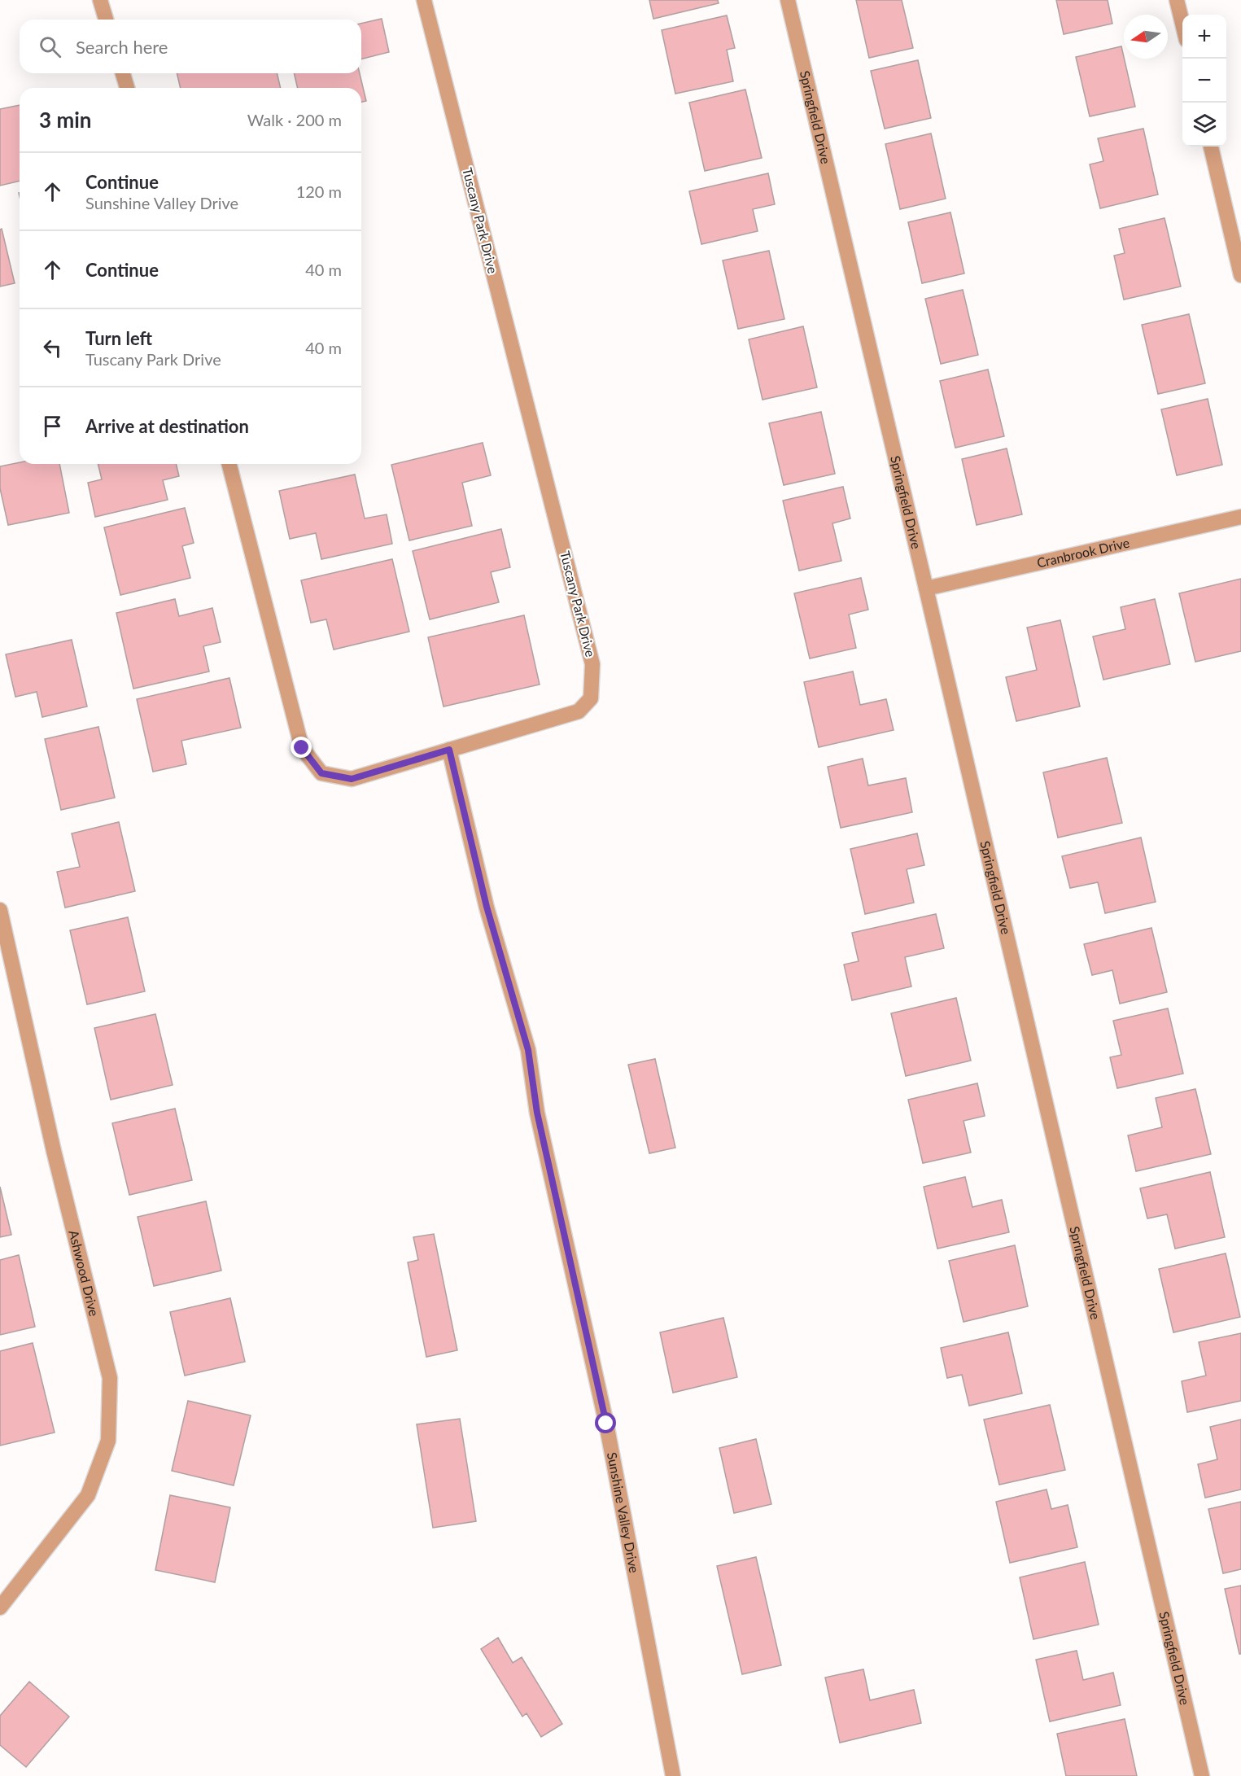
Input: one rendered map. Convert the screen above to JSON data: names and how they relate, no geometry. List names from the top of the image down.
{
  "streets": {
    "street": [
      "Springfield Drive",
      "Tuscany Park Drive",
      "Cranbrook Drive",
      "Ashwood Drive",
      "Sunshine Valley Drive"
    ]
  },
  "crossings": [
    ["Springfield Drive", "Cranbrook Drive"],
    ["Tuscany Park Drive", "Sunshine Valley Drive"]
  ],
  "north": "left",
  "page": {
    "map_buttons": ["+", "−"],
    "search": "Search here",
    "heading": ["3 min", "Walk · 200 m"],
    "list": [
      ["Continue", "Sunshine Valley Drive", "120 m"],
      ["Continue", "40 m"],
      ["Turn left", "Tuscany Park Drive", "40 m"],
      "Arrive at destination"
    ]
  }
}
